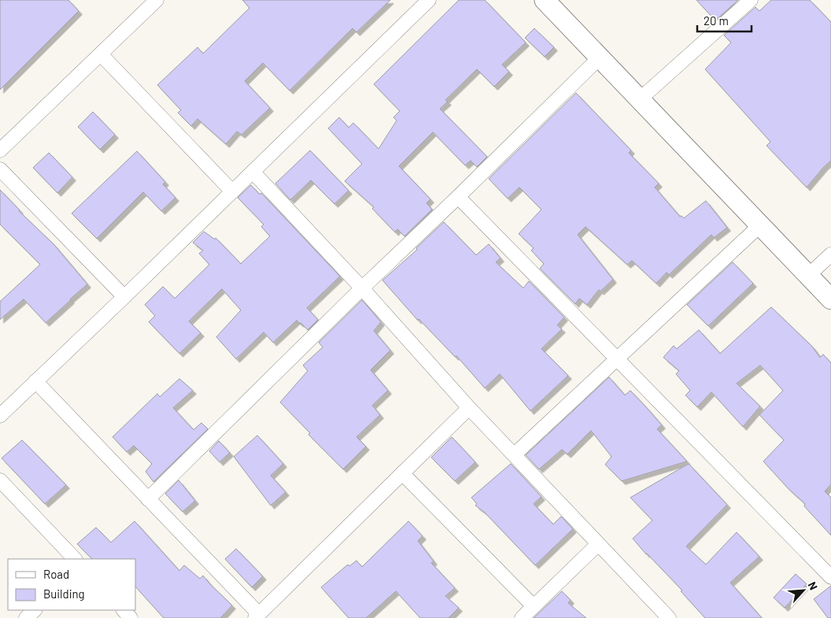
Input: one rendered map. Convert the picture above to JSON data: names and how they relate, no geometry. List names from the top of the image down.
{
  "legend": ["Road", "Building"],
  "scale_bar": "20 m",
  "north": "top right"
}
